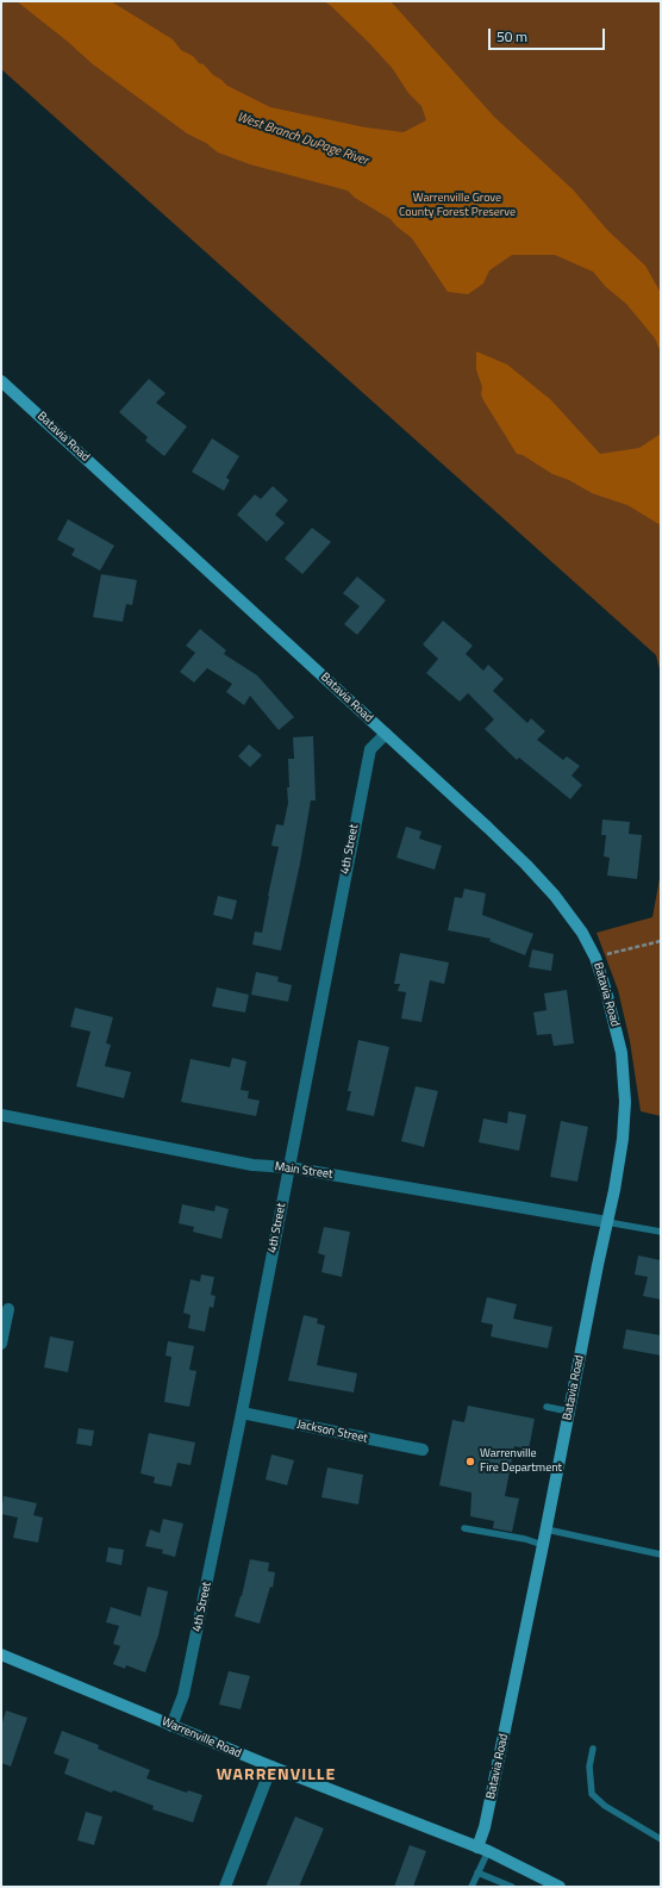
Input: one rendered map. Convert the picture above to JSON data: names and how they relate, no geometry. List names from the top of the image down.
{
  "streets": {
    "main road": ["Batavia Road", "Warrenville Road"],
    "street": ["4th Street", "Main Street", "Jackson Street"]
  },
  "crossings": [
    ["Batavia Road", "4th Street"],
    ["Batavia Road", "Main Street"],
    ["Batavia Road", "Warrenville Road"],
    ["4th Street", "Main Street"],
    ["4th Street", "Jackson Street"],
    ["4th Street", "Warrenville Road"]
  ],
  "districts": ["WARRENVILLE"],
  "water": ["West Branch DuPage River"],
  "parks": ["Warrenville Grove County Forest Preserve"],
  "places": ["Warrenville Fire Department"],
  "scale_bar": "50 m"
}
